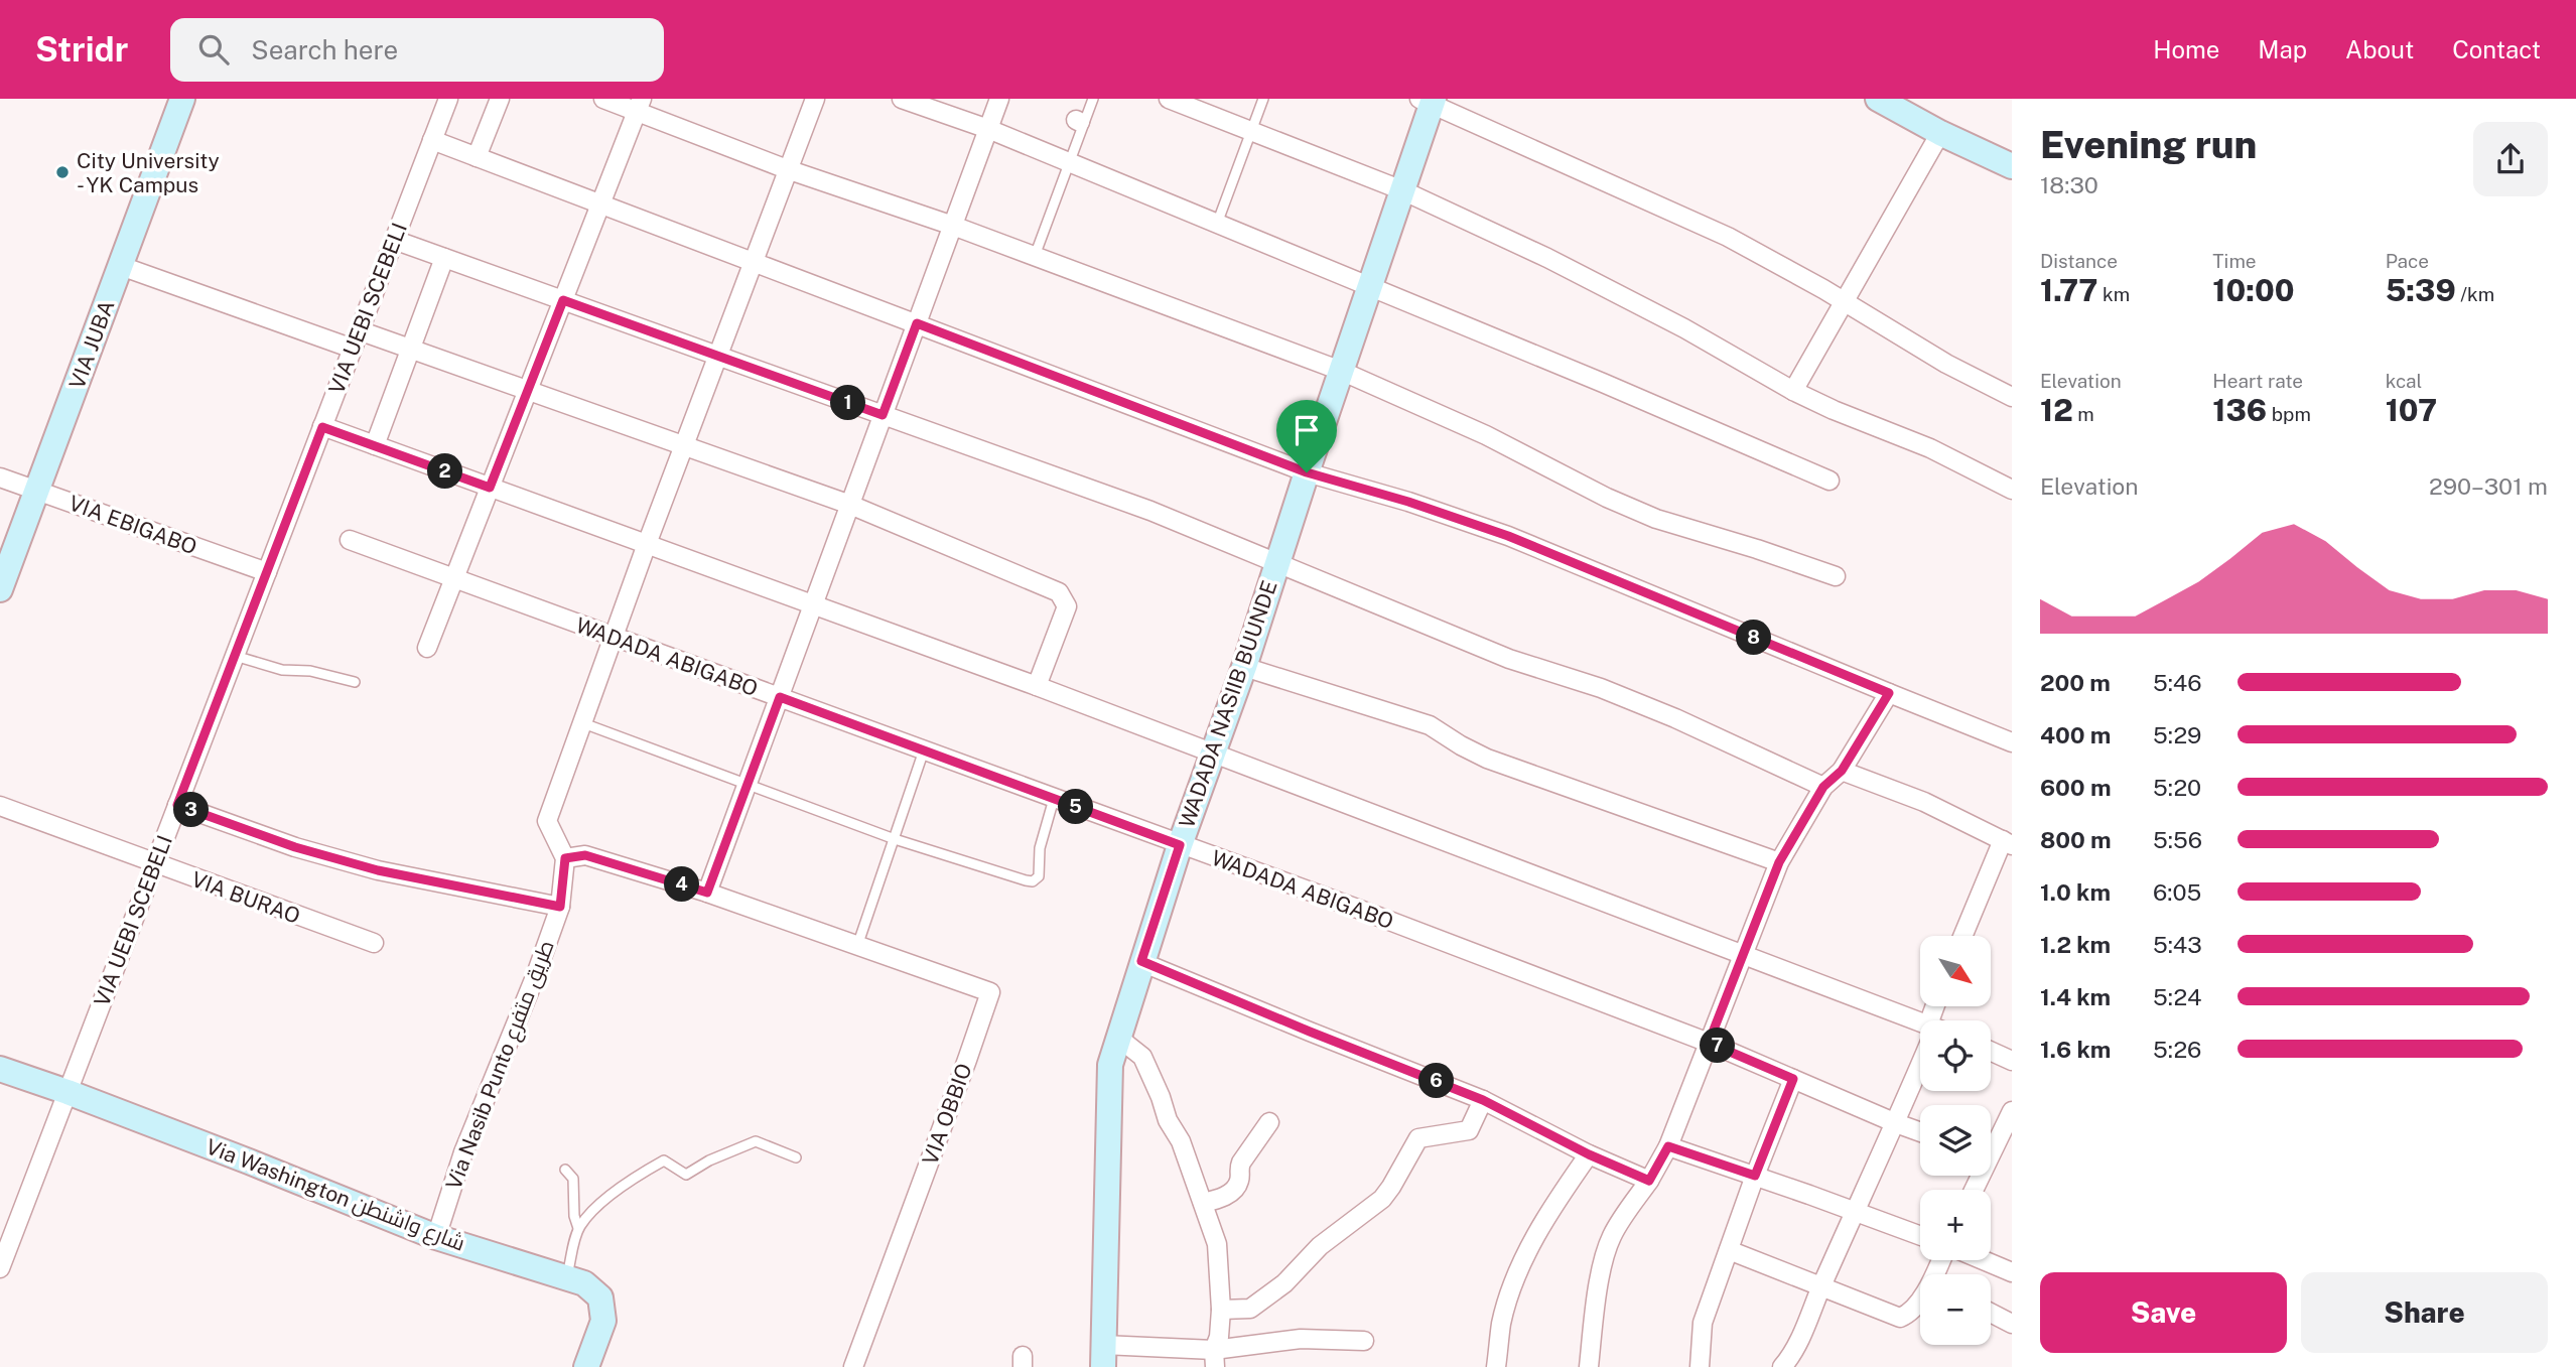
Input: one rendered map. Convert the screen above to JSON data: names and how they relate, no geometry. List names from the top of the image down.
{
  "streets": {
    "street": [
      "VIA UEBI SCEBELI",
      "VIA JUBA",
      "VIA EBIGABO",
      "WADADA ABIGABO",
      "WADADA NASIIB BUUNDE",
      "VIA BURAO",
      "Via Nasib Punto طريق متفرع",
      "VIA OBBIO",
      "Via Washington شارع واشنطن"
    ]
  },
  "crossings": [
    ["VIA UEBI SCEBELI", "VIA EBIGABO"],
    ["VIA UEBI SCEBELI", "VIA BURAO"],
    ["VIA UEBI SCEBELI", "Via Washington شارع واشنطن"],
    ["VIA JUBA", "VIA EBIGABO"],
    ["WADADA ABIGABO", "WADADA NASIIB BUUNDE"],
    ["Via Nasib Punto طريق متفرع", "Via Washington شارع واشنطن"]
  ],
  "places": ["City University - YK Campus"],
  "north": "bottom right",
  "page": {
    "header": "Stridr",
    "search": "Search here",
    "nav": [
      "Home",
      "Map",
      "About",
      "Contact"
    ],
    "heading": ["Evening run", "18:30"],
    "stats": [
      ["Distance", "1.77 km"],
      ["Time", "10:00"],
      ["Pace", "5:39 /km"],
      ["Elevation", "12 m"],
      ["Heart rate", "136 bpm"],
      ["kcal", "107"]
    ],
    "pins": [
      "1",
      "2",
      "8",
      "5",
      "3",
      "4",
      "7",
      "6"
    ],
    "chart": ["Elevation", "290–301 m"],
    "list": [
      {
        "name": "200 m",
        "note": "5:46"
      },
      {
        "name": "400 m",
        "note": "5:29"
      },
      {
        "name": "600 m",
        "note": "5:20"
      },
      {
        "name": "800 m",
        "note": "5:56"
      },
      {
        "name": "1.0 km",
        "note": "6:05"
      },
      {
        "name": "1.2 km",
        "note": "5:43"
      },
      {
        "name": "1.4 km",
        "note": "5:24"
      },
      {
        "name": "1.6 km",
        "note": "5:26"
      }
    ],
    "map_buttons": ["+", "−"],
    "buttons": ["Save", "Share"]
  }
}
